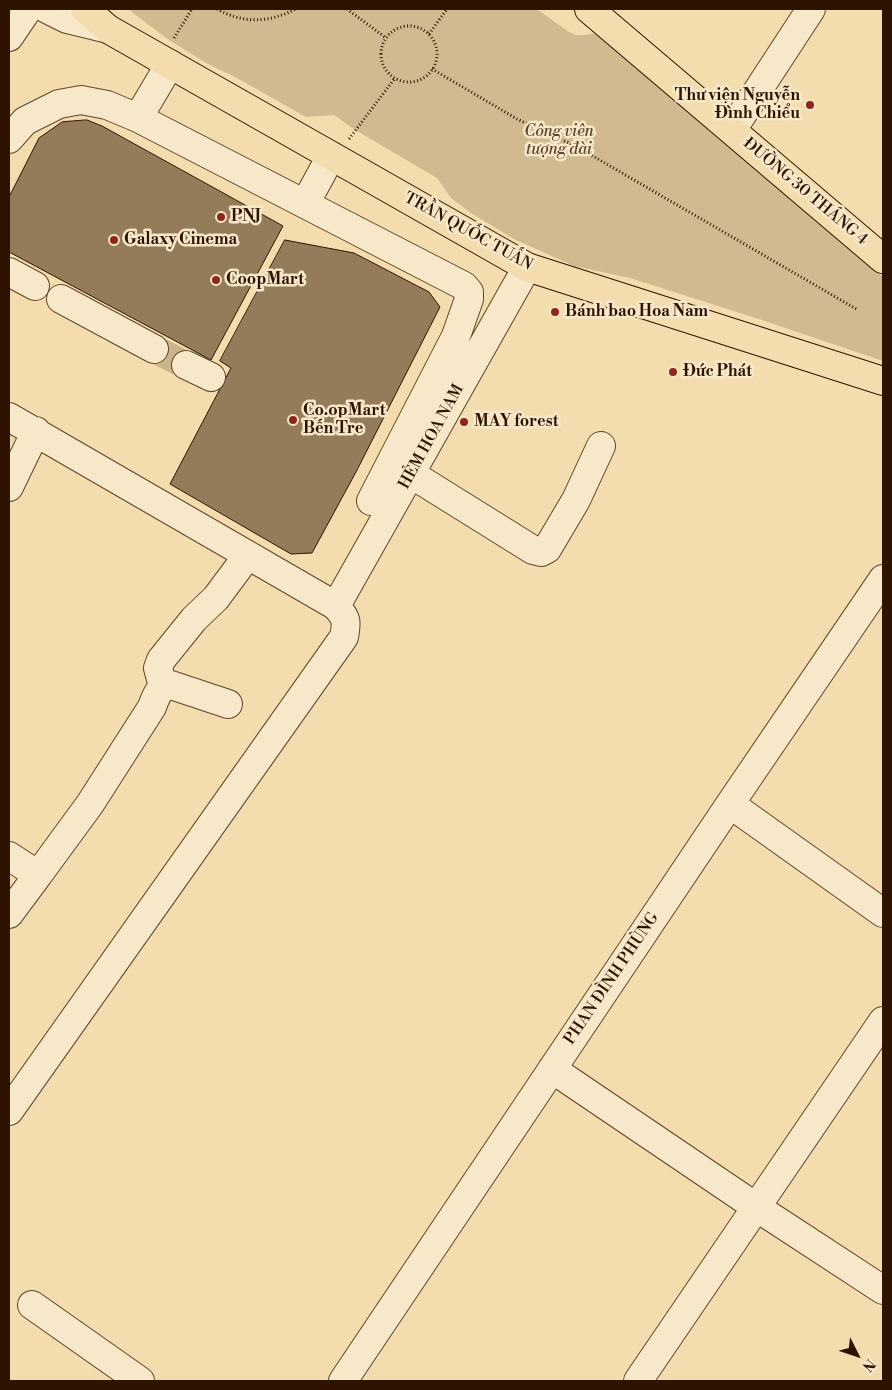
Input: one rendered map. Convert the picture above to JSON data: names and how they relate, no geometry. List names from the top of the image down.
{
  "streets": {
    "main road": ["ĐƯỜNG 30 THÁNG 4", "TRẦN QUỐC TUẤN"],
    "street": ["HẺM HOA NAM", "PHAN ĐÌNH PHÙNG"]
  },
  "crossings": [
    ["TRẦN QUỐC TUẤN", "HẺM HOA NAM"]
  ],
  "parks": ["Công viên tượng đài"],
  "places": [
    "Thư viện Nguyễn Đình Chiểu",
    "PNJ",
    "Galaxy Cinema",
    "CoopMart",
    "Bánh bao Hoa Nam",
    "Đức Phát",
    "Co.opMart Bến Tre",
    "MAY forest"
  ],
  "north": "bottom right"
}
